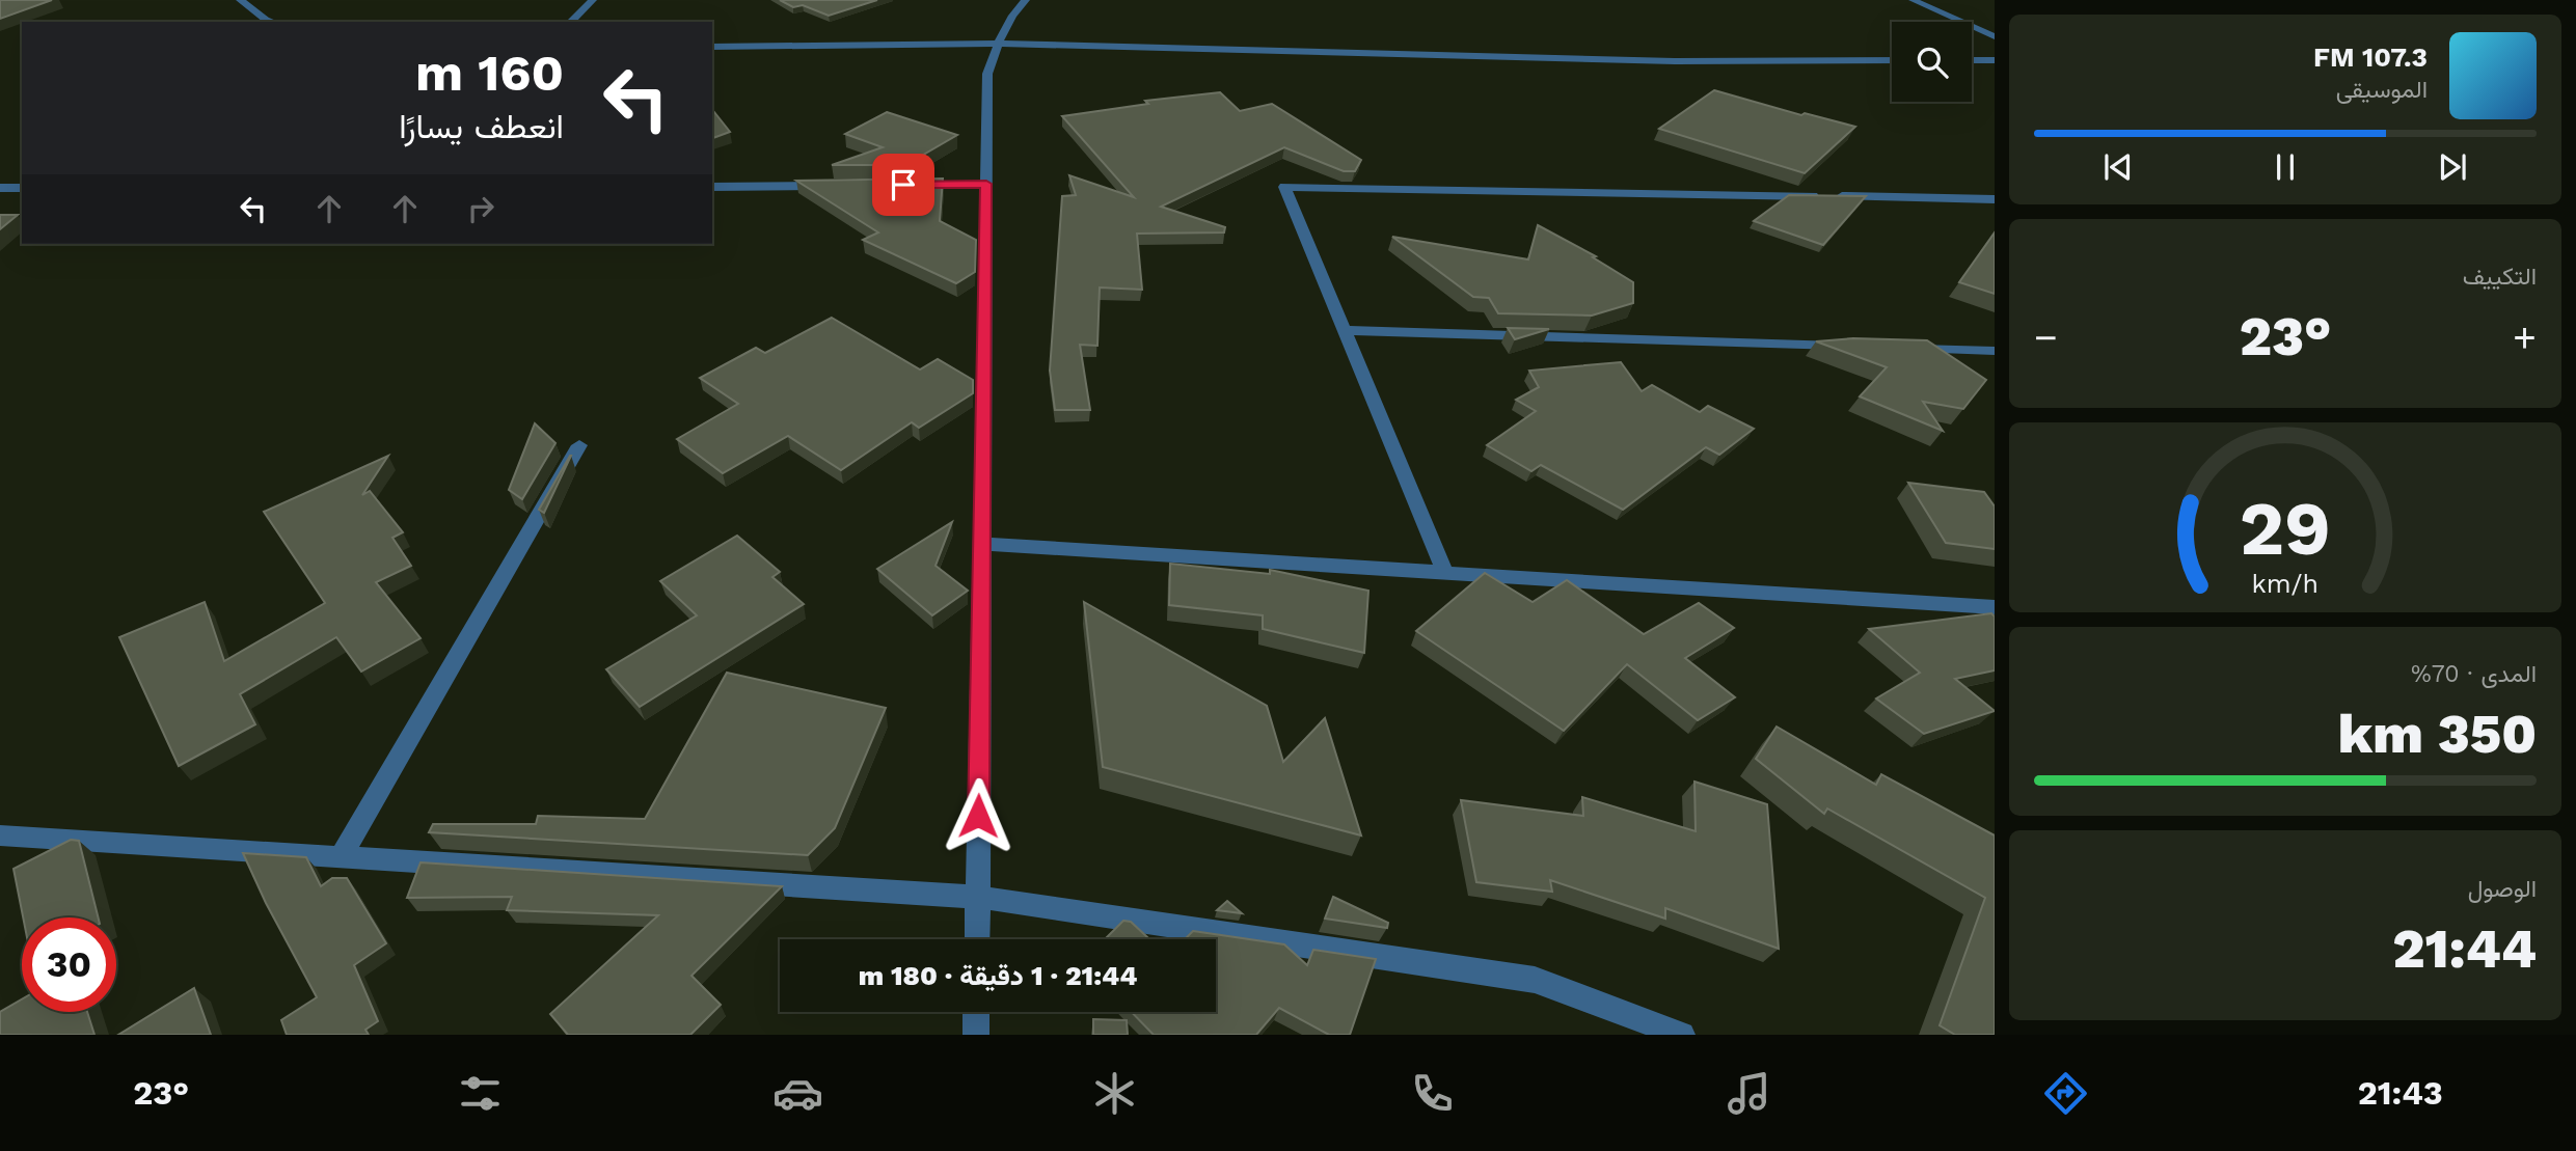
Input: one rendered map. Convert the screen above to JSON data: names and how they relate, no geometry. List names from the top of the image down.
{
  "page": {
    "turn": ["160 m", "انعطف يسارًا"],
    "song": ["107.3 FM", "الموسيقى"],
    "tile": [
      "التكييف",
      ["المدى · 70%", "350 km"],
      ["الوصول", "21:44"]
    ],
    "heat": ["−", "23°", "+"],
    "limit": "30",
    "trip": "21:44 · 1 دقيقة · 180 m",
    "tabs": ["21:43", "23°"],
    "gauge": ["29", "km/h"]
  }
}
